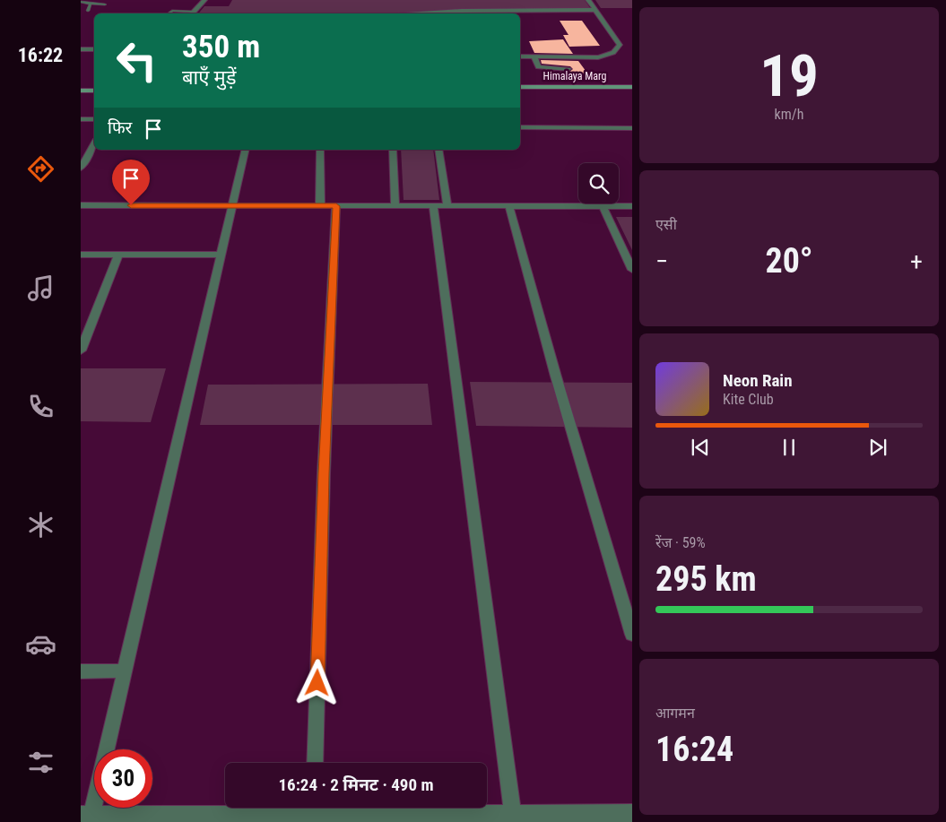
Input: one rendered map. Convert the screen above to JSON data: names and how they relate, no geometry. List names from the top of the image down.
{
  "streets": {
    "main road": ["Himalaya Marg"]
  },
  "page": {
    "tabs": "16:22",
    "tile": [
      ["19", "km/h"],
      "एसी",
      ["रेंज · 59%", "295 km"],
      ["आगमन", "16:24"]
    ],
    "turn": ["350 m", "बाएँ मुड़ें"],
    "then": "फिर",
    "heat": ["−", "20°", "+"],
    "song": ["Neon Rain", "Kite Club"],
    "limit": "30",
    "trip": "16:24 · 2 मिनट · 490 m"
  }
}
